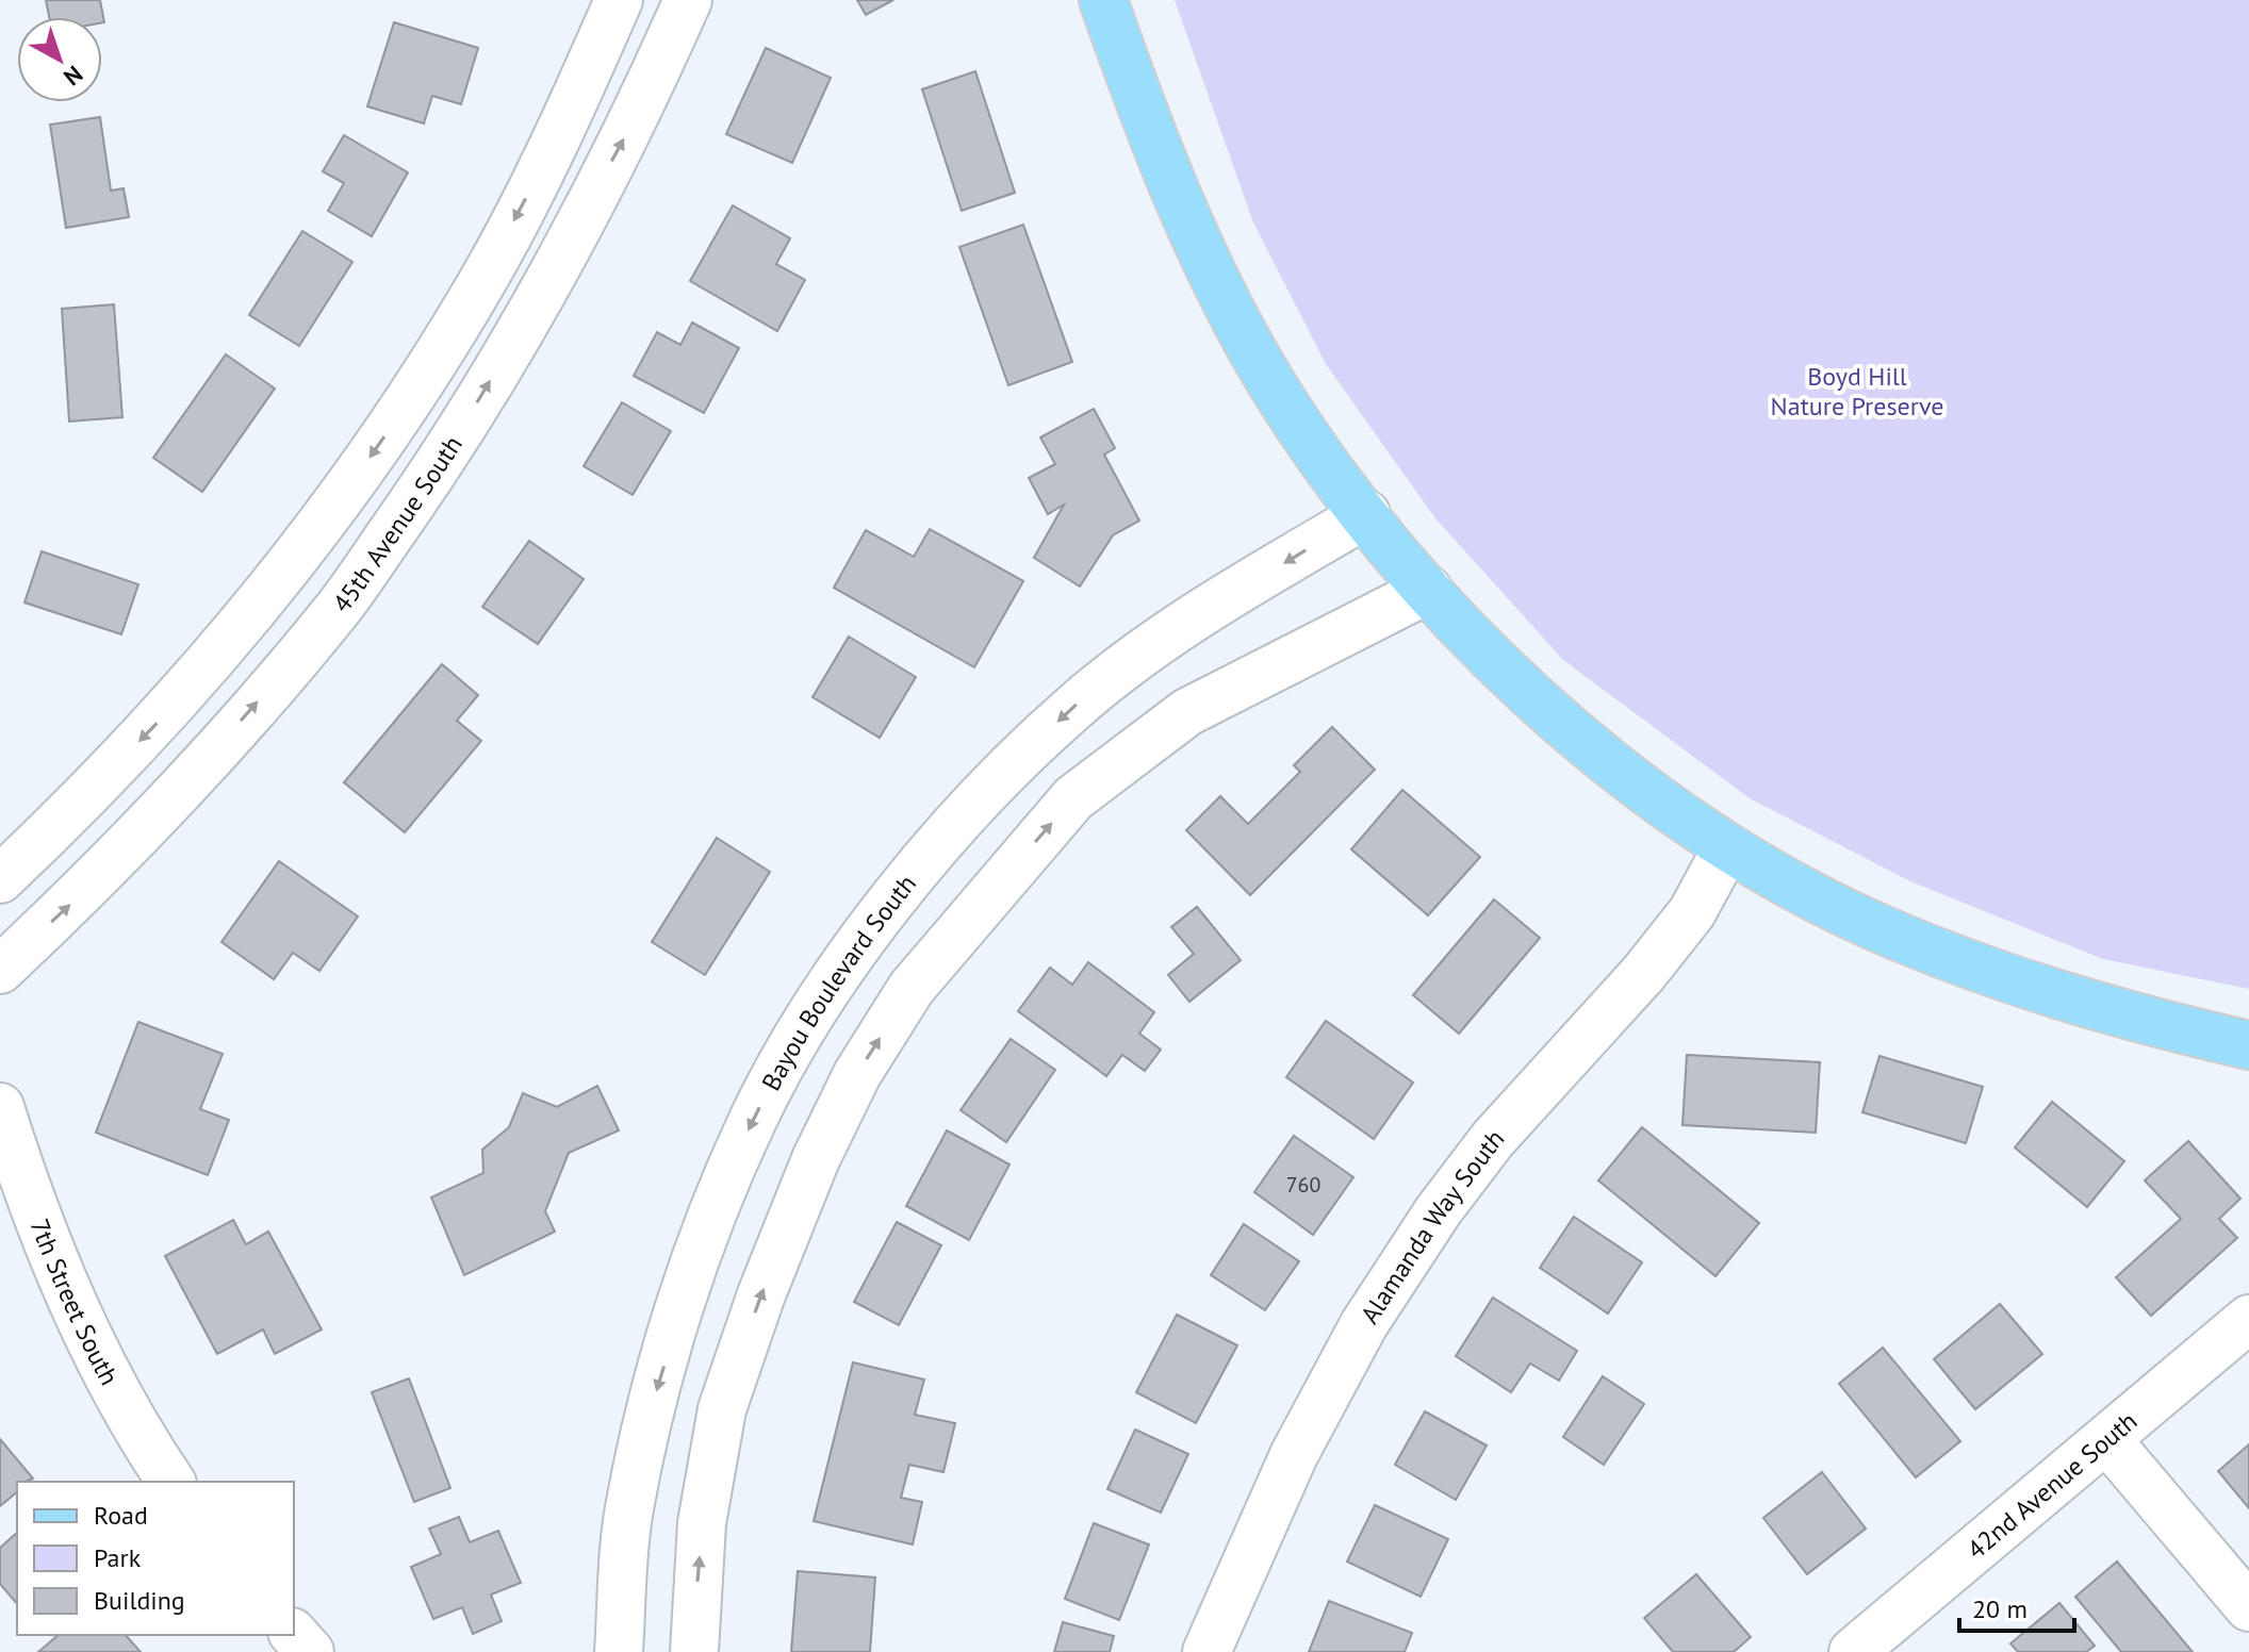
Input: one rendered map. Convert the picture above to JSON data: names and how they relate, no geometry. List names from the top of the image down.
{
  "streets": {
    "street": [
      "45th Avenue South",
      "Bayou Boulevard South",
      "Alamanda Way South",
      "7th Street South",
      "42nd Avenue South"
    ]
  },
  "parks": ["Boyd Hill Nature Preserve"],
  "house_numbers": ["760"],
  "legend": ["Road", "Park", "Building"],
  "scale_bar": "20 m",
  "north": "bottom right"
}
